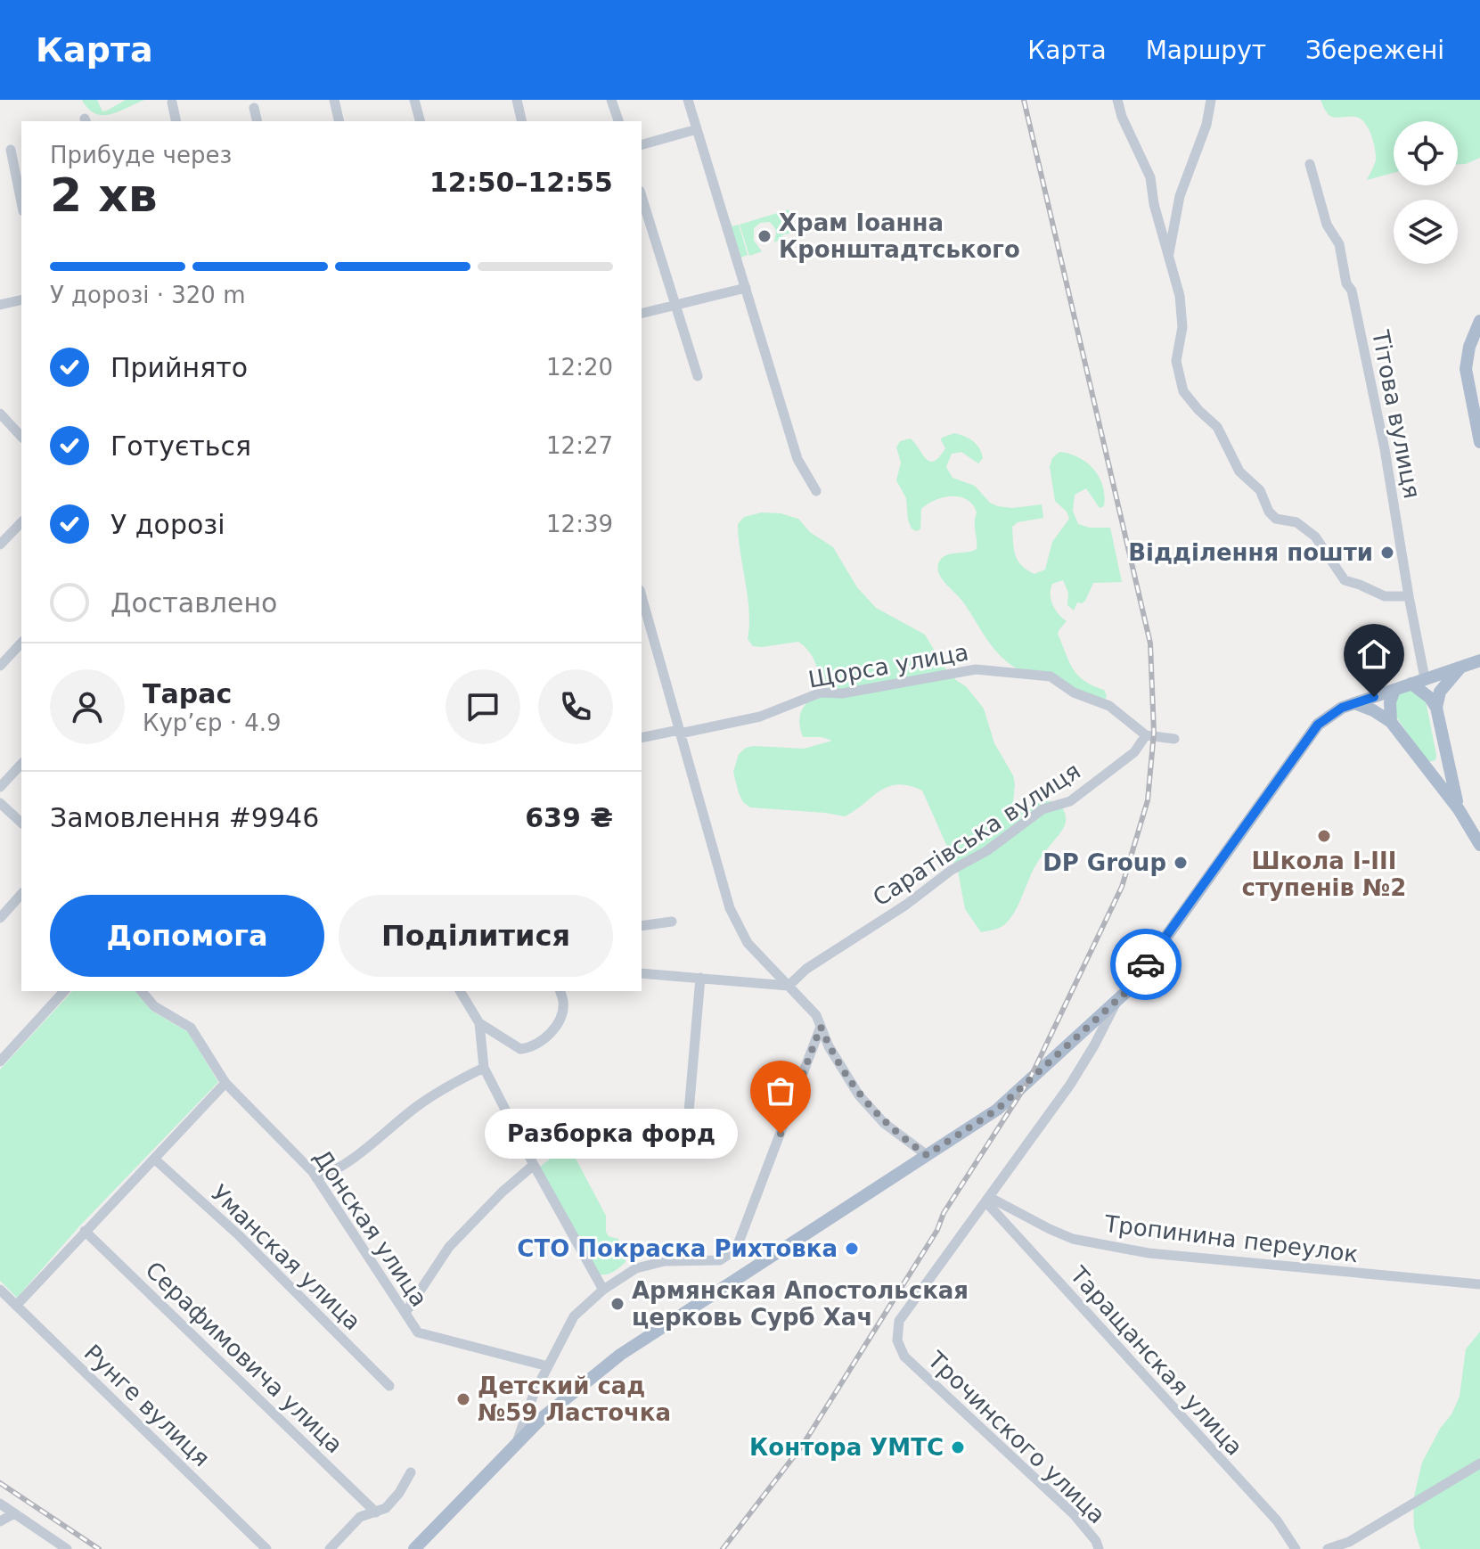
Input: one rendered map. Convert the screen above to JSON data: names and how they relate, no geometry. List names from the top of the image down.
{
  "streets": {
    "street": [
      "Тітова вулиця",
      "Щорса улица",
      "Саратівська вулиця",
      "Донская улица",
      "Тропинина переулок",
      "Уманская улица",
      "Серафимовича улица",
      "Таращанская улица",
      "Рунге вулиця",
      "Трочинского улица"
    ]
  },
  "crossings": [
    ["Щорса улица", "Саратівська вулиця"],
    ["Тропинина переулок", "Таращанская улица"],
    ["Тропинина переулок", "Трочинского улица"],
    ["Таращанская улица", "Трочинского улица"]
  ],
  "places": [
    "Храм Іоанна Кронштадтського",
    "Відділення пошти",
    "Школа I-III ступенів №2",
    "DP Group",
    "Разборка форд",
    "СТО Покраска Рихтовка",
    "Армянская Апостольская церковь Сурб Хач",
    "Детский сад №59 Ласточка",
    "Контора УМТС"
  ],
  "page": {
    "header": "Карта",
    "nav": ["Карта", "Маршрут", "Збережені"],
    "heading": ["2 хв", "Прибуде через", "12:50–12:55"],
    "panel": [
      "Тарас",
      "Кур’єр · 4.9",
      "Замовлення #9946",
      "639 ₴"
    ],
    "bar": "У дорозі · 320 m",
    "list": [
      ["Прийнято", "12:20"],
      ["Готується", "12:27"],
      ["У дорозі", "12:39"],
      "Доставлено"
    ],
    "buttons": ["Допомога", "Поділитися"],
    "bubble": "Разборка форд"
  }
}
